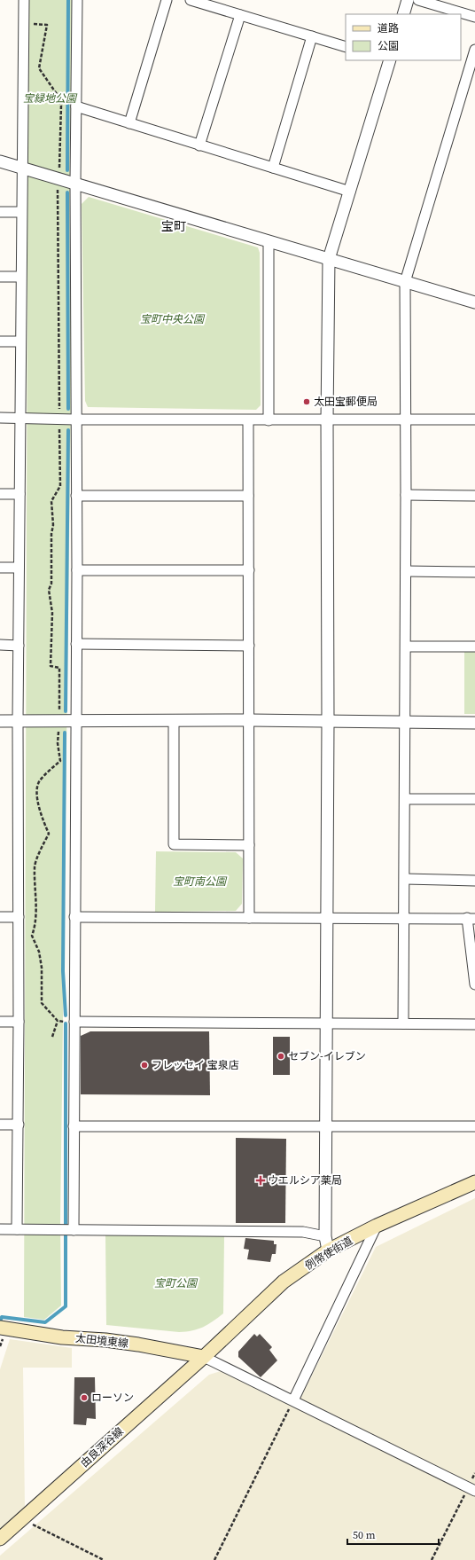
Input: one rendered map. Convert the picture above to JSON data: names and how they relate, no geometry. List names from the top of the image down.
{
  "streets": {
    "main road": ["例幣使街道", "太田境東線", "由良深谷線"]
  },
  "crossings": [
    ["例幣使街道", "太田境東線"],
    ["例幣使街道", "由良深谷線"],
    ["太田境東線", "由良深谷線"]
  ],
  "districts": ["宝町"],
  "parks": [
    "宝緑地公園",
    "宝町中央公園",
    "宝町南公園",
    "宝町公園"
  ],
  "places": {
    "other": [
      "太田宝郵便局",
      "セブン-イレブン",
      "フレッセイ 宝泉店",
      "ローソン"
    ],
    "health": ["ウエルシア薬局"]
  },
  "legend": ["道路", "公園"],
  "scale_bar": "50 m"
}
